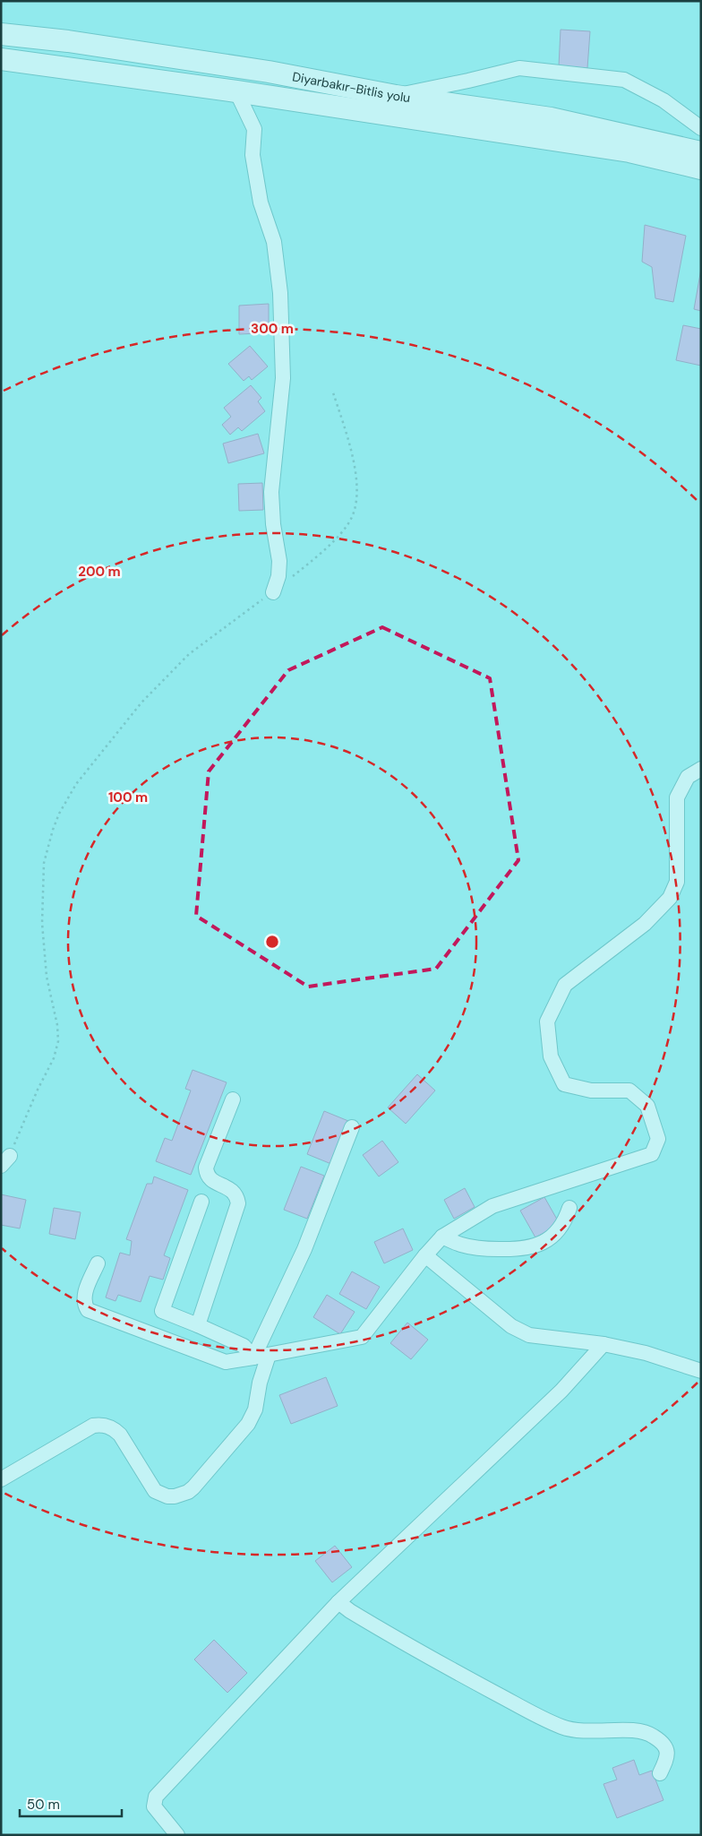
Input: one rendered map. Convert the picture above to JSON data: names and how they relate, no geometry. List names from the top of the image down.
{
  "streets": {
    "highway": ["Diyarbakır-Bitlis yolu"]
  },
  "scale_bar": "50 m",
  "rings": ["300 m", "200 m", "100 m"]
}
